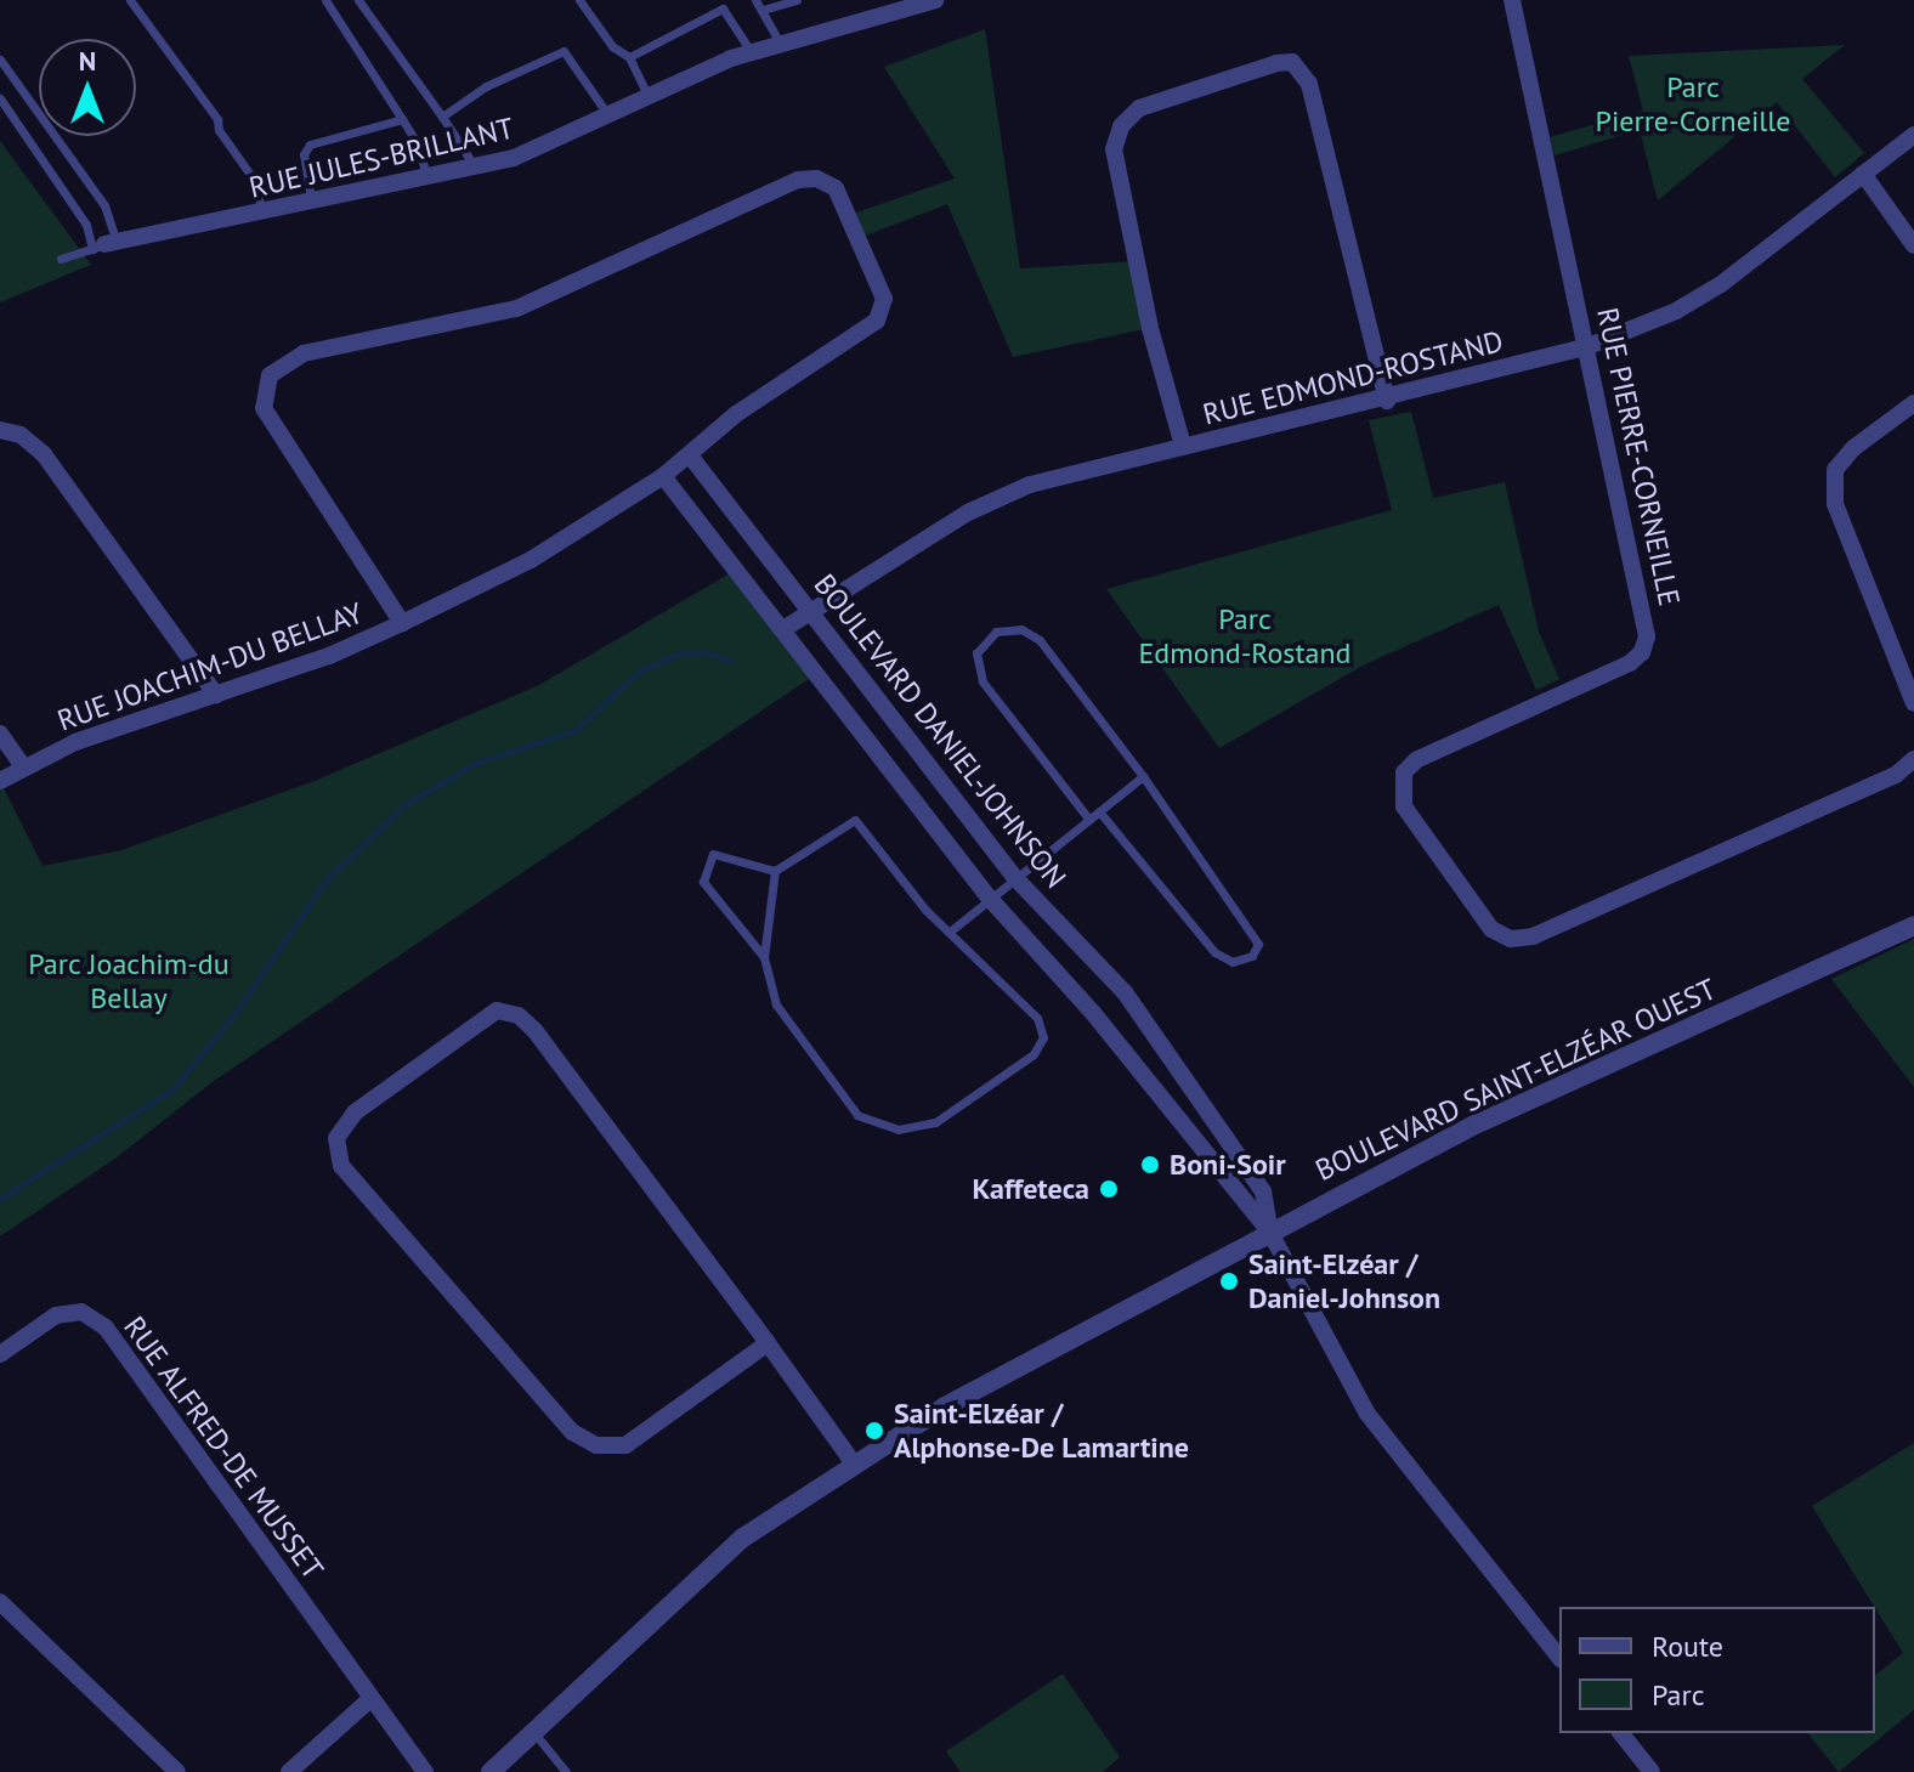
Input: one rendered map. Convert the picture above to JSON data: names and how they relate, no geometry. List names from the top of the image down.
{
  "streets": {
    "street": [
      "RUE JULES-BRILLANT",
      "RUE EDMOND-ROSTAND",
      "RUE PIERRE-CORNEILLE",
      "RUE JOACHIM-DU BELLAY",
      "BOULEVARD DANIEL-JOHNSON",
      "BOULEVARD SAINT-ELZÉAR OUEST",
      "RUE ALFRED-DE MUSSET"
    ]
  },
  "crossings": [
    ["RUE EDMOND-ROSTAND", "RUE PIERRE-CORNEILLE"],
    ["RUE EDMOND-ROSTAND", "BOULEVARD DANIEL-JOHNSON"],
    ["RUE JOACHIM-DU BELLAY", "BOULEVARD DANIEL-JOHNSON"],
    ["BOULEVARD DANIEL-JOHNSON", "BOULEVARD SAINT-ELZÉAR OUEST"]
  ],
  "parks": ["Parc Pierre-Corneille", "Parc Edmond-Rostand", "Parc Joachim-du Bellay"],
  "places": [
    "Boni-Soir",
    "Kaffeteca",
    "Saint-Elzéar / Daniel-Johnson",
    "Saint-Elzéar / Alphonse-De Lamartine"
  ],
  "legend": ["Route", "Parc"],
  "north": "top"
}
